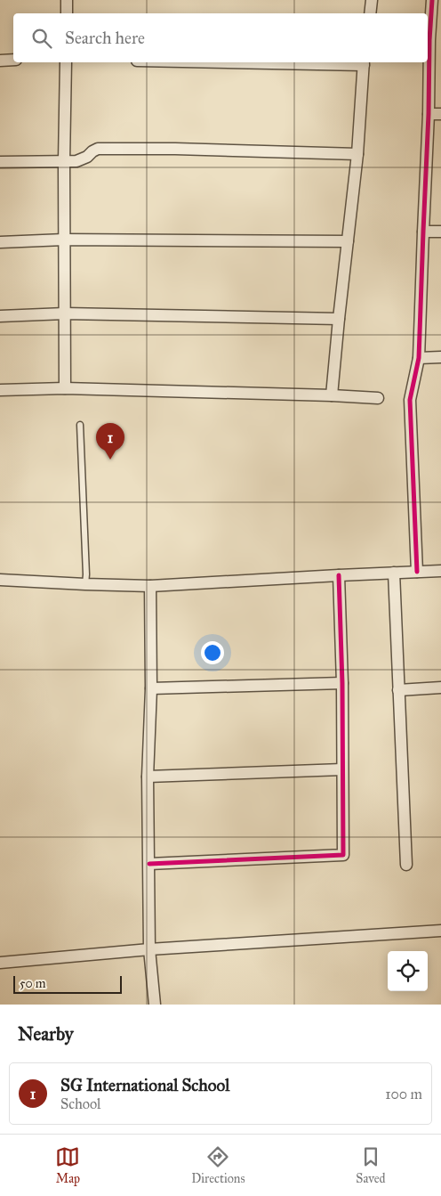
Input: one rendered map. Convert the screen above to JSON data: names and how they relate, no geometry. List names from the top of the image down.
{
  "scale_bar": "50 m",
  "page": {
    "search": "Search here",
    "pins": "1",
    "scale": "50 m",
    "heading": "Nearby",
    "list": [
      {
        "mark": "1",
        "name": "SG International School",
        "note": "School",
        "value": "100 m"
      }
    ],
    "nav": ["Map", "Directions", "Saved"]
  }
}
